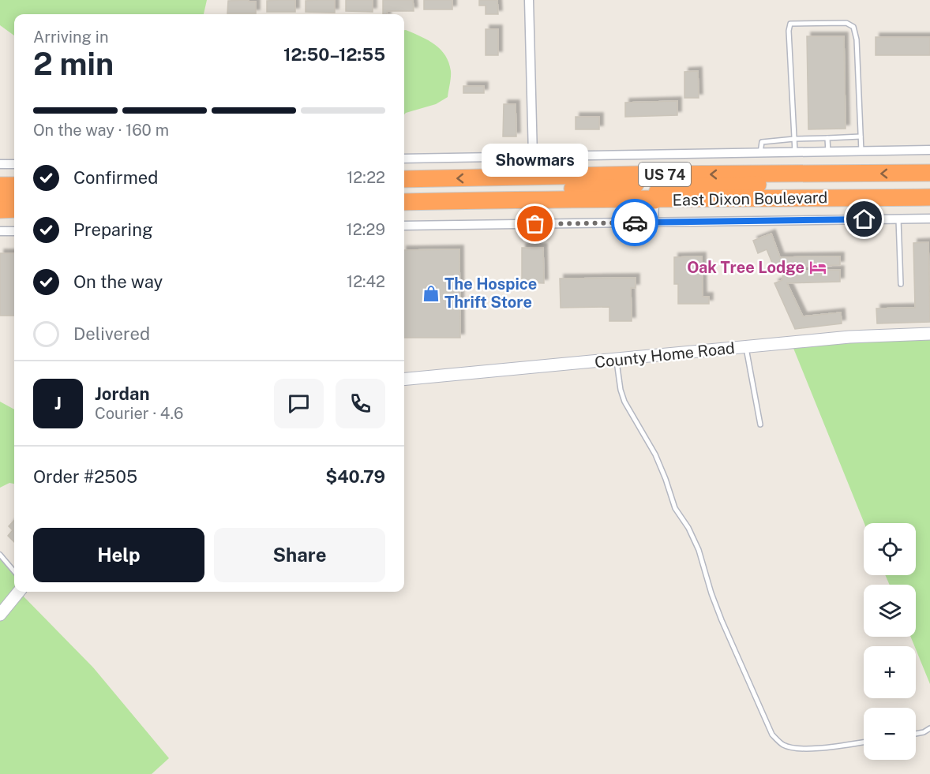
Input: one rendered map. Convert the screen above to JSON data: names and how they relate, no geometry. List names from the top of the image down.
{
  "streets": {
    "highway": ["US 74", "East Dixon Boulevard"],
    "street": ["County Home Road"]
  },
  "places": {
    "other": ["Showmars"],
    "hotel": ["Oak Tree Lodge"],
    "shop": ["The Hospice Thrift Store"]
  },
  "page": {
    "heading": ["2 min", "Arriving in", "12:50–12:55"],
    "panel": [
      "Jordan",
      "Courier · 4.6",
      "Order #2505",
      "$40.79"
    ],
    "bar": "On the way · 160 m",
    "bubble": "Showmars",
    "list": [
      ["Confirmed", "12:22"],
      ["Preparing", "12:29"],
      ["On the way", "12:42"],
      "Delivered"
    ],
    "round": "J",
    "buttons": ["Help", "Share"],
    "map_buttons": ["+", "−"]
  }
}
